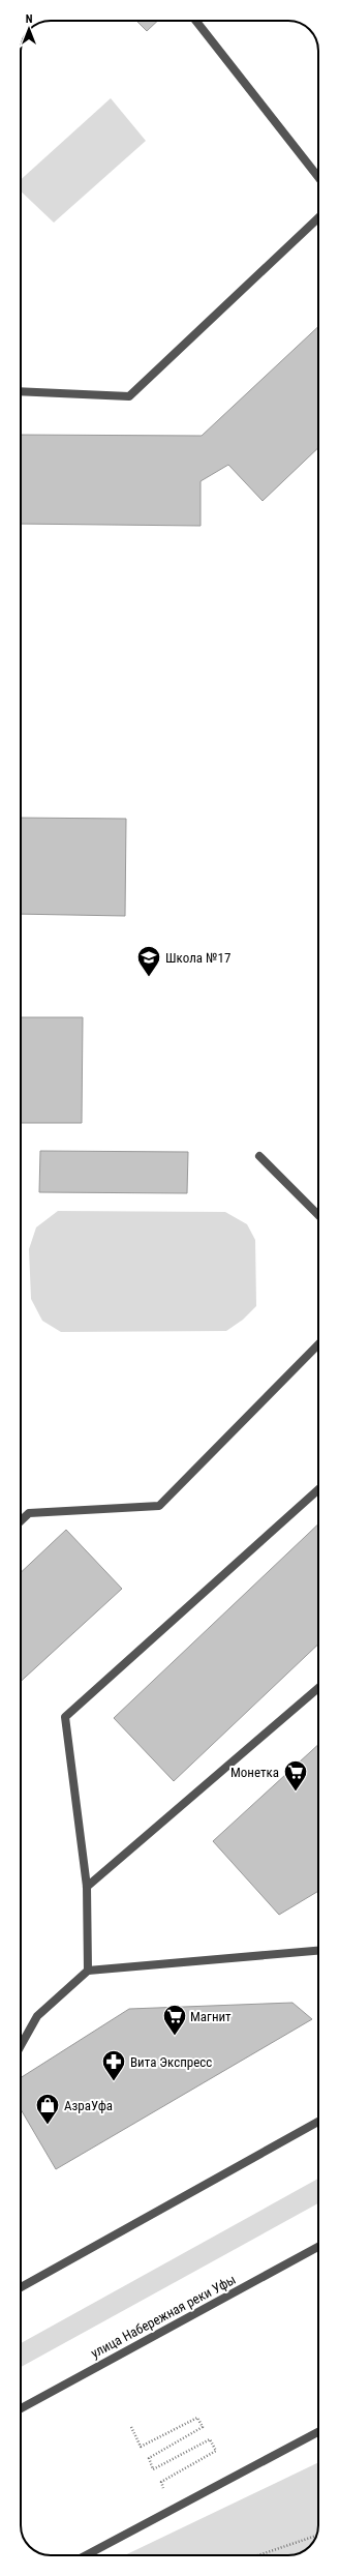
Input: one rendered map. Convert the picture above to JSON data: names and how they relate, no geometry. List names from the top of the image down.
{
  "streets": {
    "street": ["улица Набережная реки Уфы"]
  },
  "places": {
    "school or university": ["Школа №17"],
    "supermarket": ["Монетка", "Магнит"],
    "pharmacy": ["Вита Экспресс"],
    "shop": ["АзраУфа"]
  },
  "north": "top"
}
